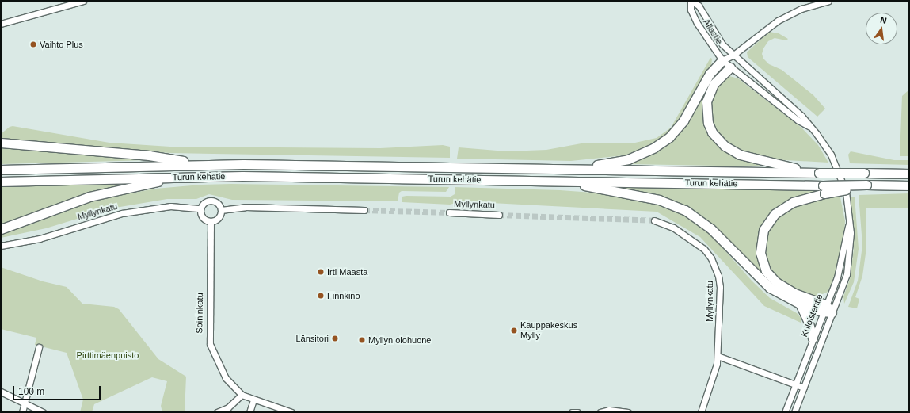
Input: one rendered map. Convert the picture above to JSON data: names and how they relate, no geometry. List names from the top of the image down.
{
  "streets": {
    "highway": ["Turun kehätie"],
    "street": [
      "Allastie",
      "Myllynkatu",
      "Soininkatu",
      "Kuloistentie"
    ]
  },
  "crossings": [
    ["Allastie", "Kuloistentie"],
    ["Myllynkatu", "Soininkatu"]
  ],
  "parks": ["Pirttimäenpuisto"],
  "places": [
    "Vaihto Plus",
    "Irti Maasta",
    "Finnkino",
    "Kauppakeskus Mylly",
    "Länsitori",
    "Myllyn olohuone"
  ],
  "scale_bar": "100 m",
  "north": "top"
}
